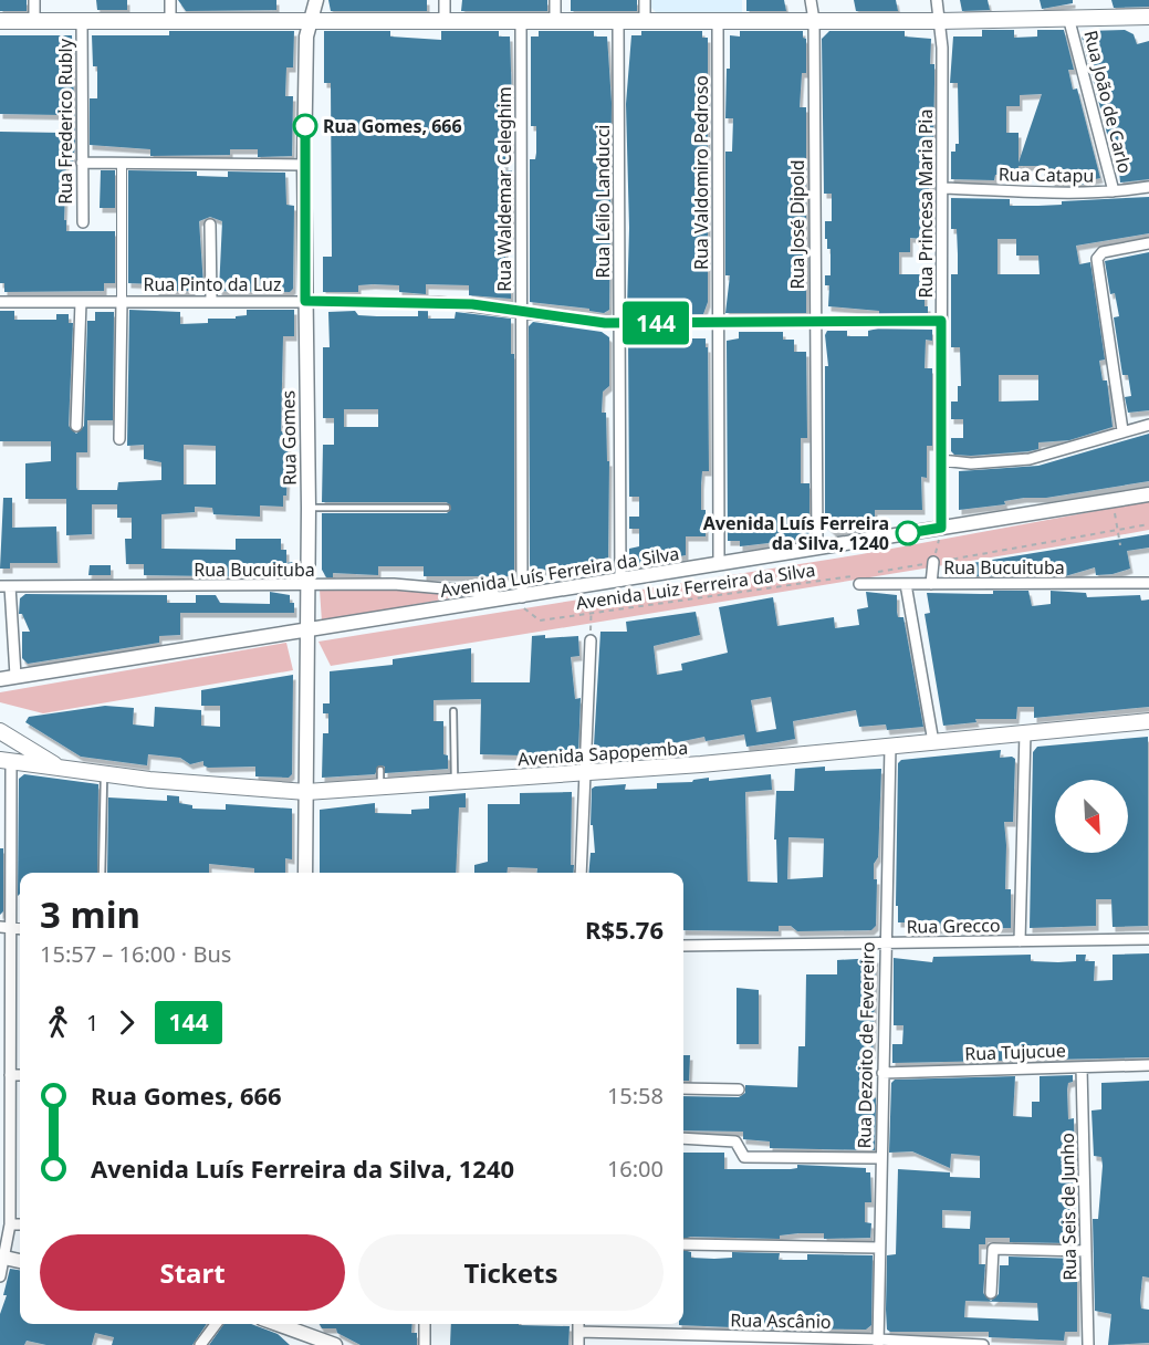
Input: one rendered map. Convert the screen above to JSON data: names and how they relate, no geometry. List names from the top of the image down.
{
  "streets": {
    "main road": ["Avenida Sapopemba"],
    "street": [
      "Rua João de Carlo",
      "Rua Frederico Rubly",
      "Rua Valdomiro Pedroso",
      "Rua Catapu",
      "Rua Waldemar Celeghim",
      "Rua Lélio Landucci",
      "Rua Princesa Maria Pia",
      "Rua José Dipold",
      "Rua Pinto da Luz",
      "Rua Gomes",
      "Rua Bucuituba",
      "Avenida Luís Ferreira da Silva",
      "Rua Grecco",
      "Rua Dezoito de Fevereiro",
      "Rua Tujucue",
      "Rua Seis de Junho",
      "Rua Ascânio"
    ],
    "path": ["Avenida Luiz Ferreira da Silva"]
  },
  "crossings": [
    ["Rua João de Carlo", "Rua Catapu"],
    ["Rua Valdomiro Pedroso", "Rua Pinto da Luz"],
    ["Rua Valdomiro Pedroso", "Avenida Luís Ferreira da Silva"],
    ["Rua Catapu", "Rua Princesa Maria Pia"],
    ["Rua Waldemar Celeghim", "Rua Pinto da Luz"],
    ["Rua Waldemar Celeghim", "Rua Bucuituba"],
    ["Rua Waldemar Celeghim", "Avenida Luís Ferreira da Silva"],
    ["Rua Waldemar Celeghim", "Avenida Luiz Ferreira da Silva"],
    ["Rua Lélio Landucci", "Rua Pinto da Luz"],
    ["Rua Lélio Landucci", "Avenida Luís Ferreira da Silva"],
    ["Rua Princesa Maria Pia", "Rua Pinto da Luz"],
    ["Rua Princesa Maria Pia", "Avenida Luís Ferreira da Silva"],
    ["Rua José Dipold", "Rua Pinto da Luz"],
    ["Rua José Dipold", "Avenida Luís Ferreira da Silva"],
    ["Rua Pinto da Luz", "Rua Gomes"],
    ["Rua Gomes", "Rua Bucuituba"],
    ["Rua Gomes", "Avenida Luís Ferreira da Silva"],
    ["Rua Gomes", "Avenida Sapopemba"],
    ["Rua Bucuituba", "Avenida Luís Ferreira da Silva"],
    ["Rua Bucuituba", "Avenida Luiz Ferreira da Silva"],
    ["Avenida Luís Ferreira da Silva", "Avenida Luiz Ferreira da Silva"],
    ["Avenida Sapopemba", "Rua Dezoito de Fevereiro"],
    ["Rua Grecco", "Rua Dezoito de Fevereiro"],
    ["Rua Dezoito de Fevereiro", "Rua Tujucue"],
    ["Rua Dezoito de Fevereiro", "Rua Ascânio"],
    ["Rua Tujucue", "Rua Seis de Junho"]
  ],
  "places": ["Rua Gomes, 666", "Avenida Luís Ferreira da Silva, 1240"],
  "lines": ["bus line 144"],
  "north": "bottom right",
  "page": {
    "on_map": "144",
    "heading": ["3 min", "15:57 – 16:00 · Bus", "R$5.76"],
    "legs": ["1", "144"],
    "list": [
      {
        "name": "Rua Gomes, 666",
        "value": "15:58"
      },
      {
        "name": "Avenida Luís Ferreira da Silva, 1240",
        "value": "16:00"
      }
    ],
    "buttons": ["Start", "Tickets"]
  }
}
